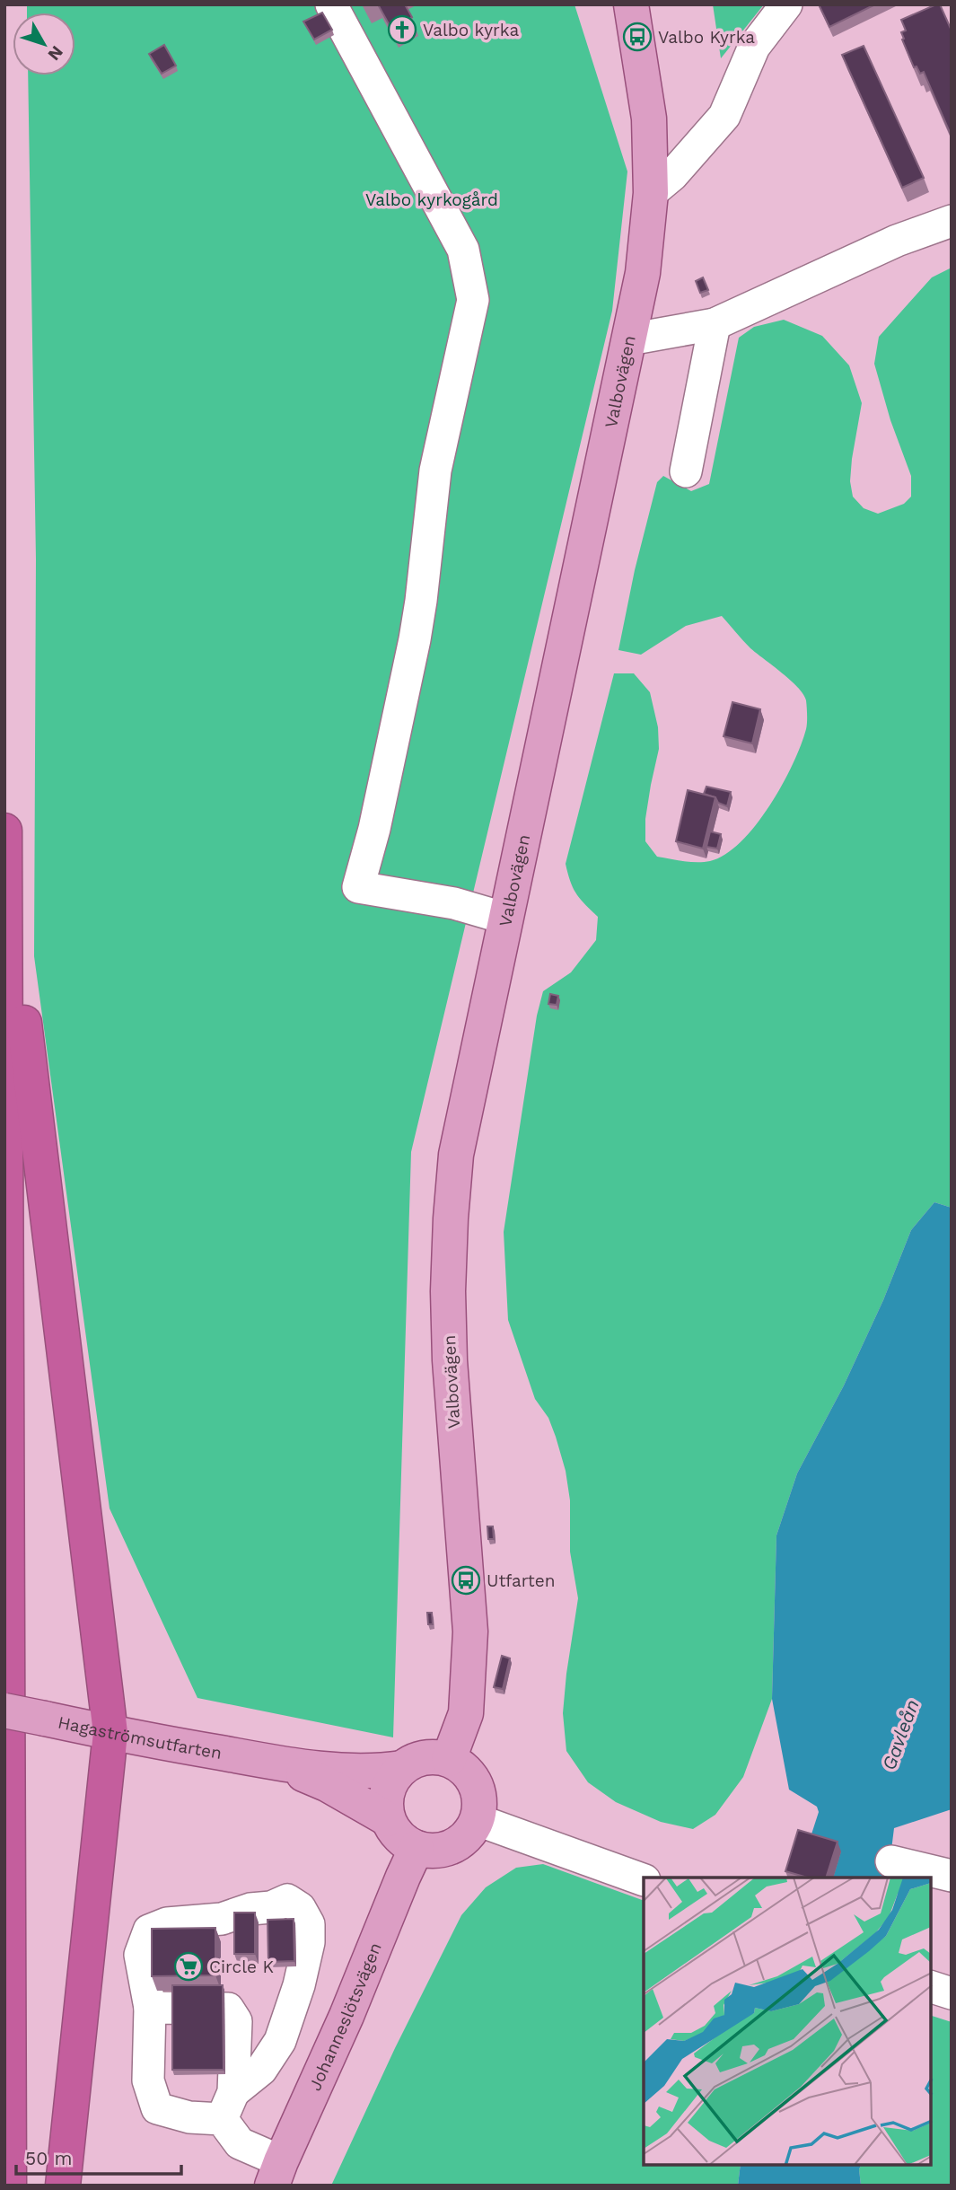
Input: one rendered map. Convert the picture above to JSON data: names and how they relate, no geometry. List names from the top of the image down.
{
  "streets": {
    "main road": ["Valbovägen", "Hagaströmsutfarten", "Johanneslötsvägen"]
  },
  "crossings": [
    ["Valbovägen", "Hagaströmsutfarten"],
    ["Valbovägen", "Johanneslötsvägen"],
    ["Hagaströmsutfarten", "Johanneslötsvägen"]
  ],
  "water": ["Gavleån"],
  "parks": ["Valbo kyrkogård"],
  "places": {
    "church": ["Valbo kyrka"],
    "bus stop": ["Valbo Kyrka", "Utfarten"],
    "supermarket": ["Circle K"]
  },
  "scale_bar": "50 m",
  "north": "bottom right"
}
